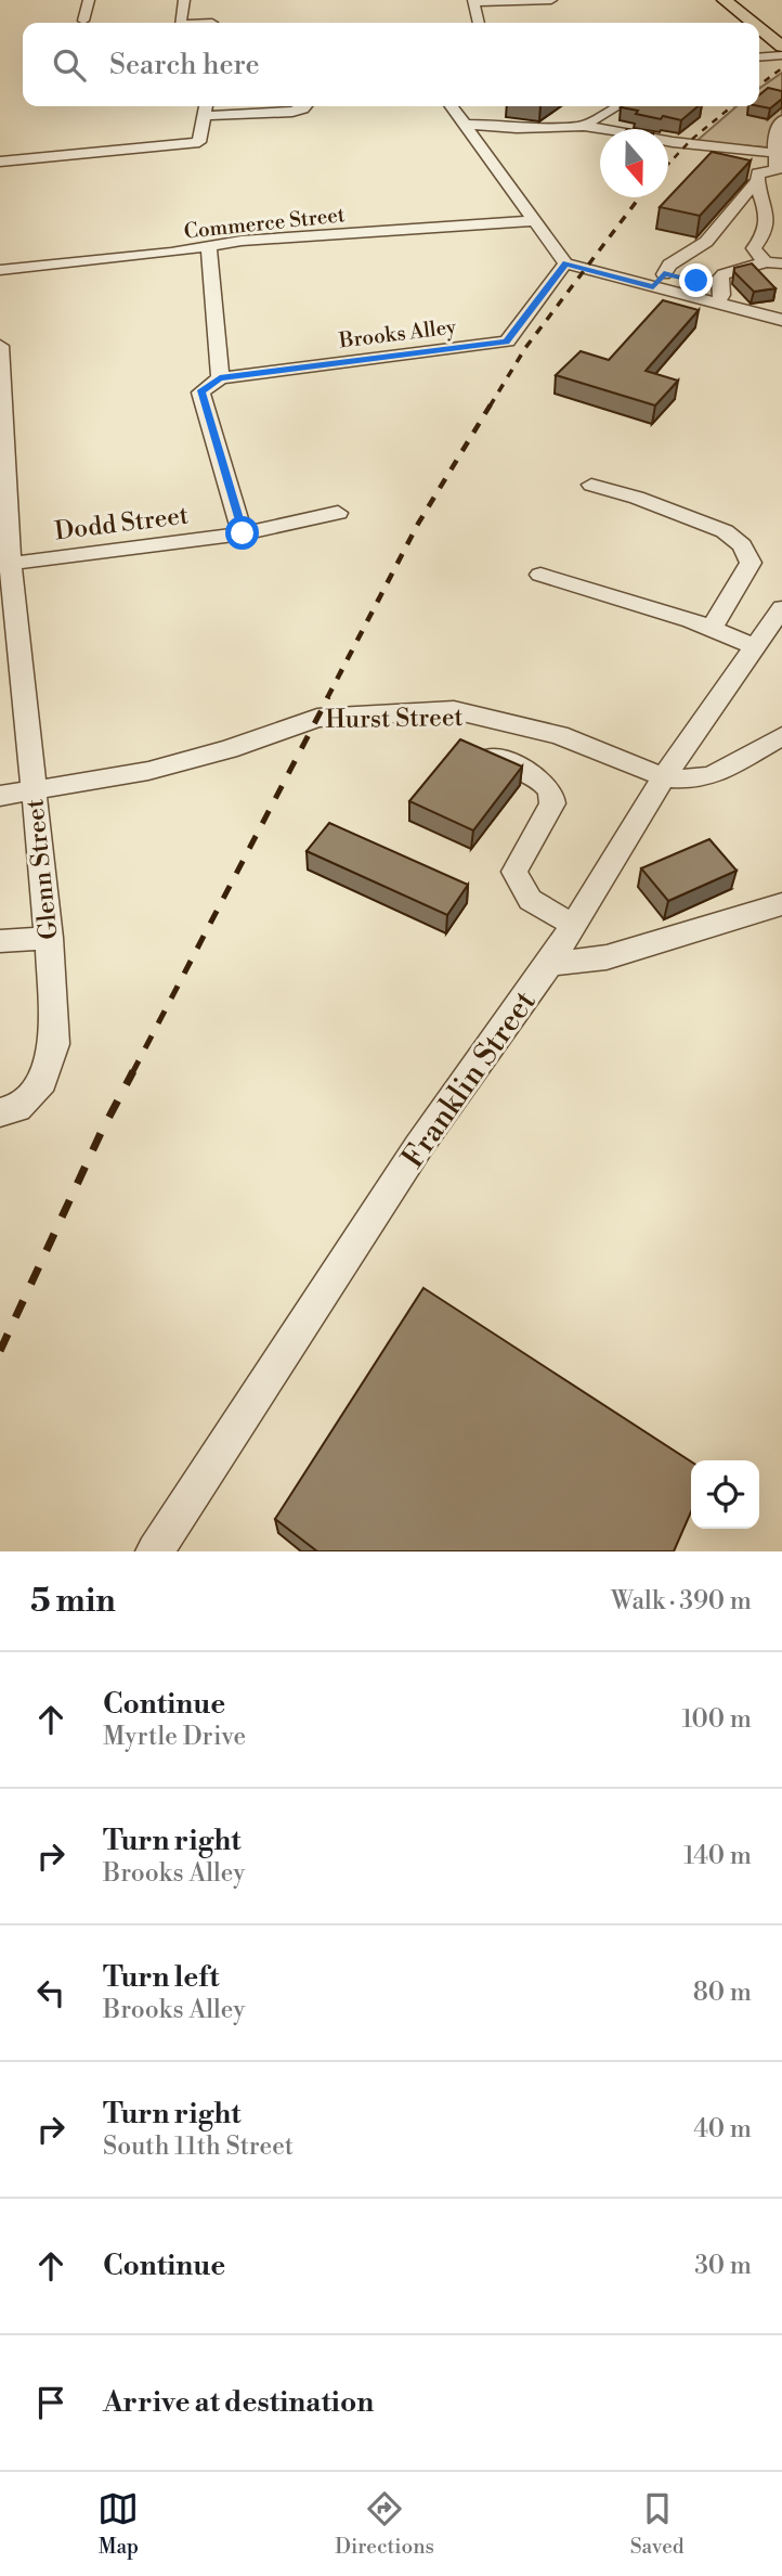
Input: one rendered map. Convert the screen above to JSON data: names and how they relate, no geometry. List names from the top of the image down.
{
  "streets": {
    "street": [
      "Commerce Street",
      "Brooks Alley",
      "Dodd Street",
      "Hurst Street",
      "Glenn Street",
      "Franklin Street"
    ]
  },
  "crossings": [
    ["Brooks Alley", "Dodd Street"],
    ["Dodd Street", "Glenn Street"],
    ["Hurst Street", "Glenn Street"],
    ["Hurst Street", "Franklin Street"]
  ],
  "north": "bottom",
  "page": {
    "search": "Search here",
    "heading": ["5 min", "Walk · 390 m"],
    "list": [
      ["Continue", "Myrtle Drive", "100 m"],
      ["Turn right", "Brooks Alley", "140 m"],
      ["Turn left", "Brooks Alley", "80 m"],
      ["Turn right", "South 11th Street", "40 m"],
      ["Continue", "30 m"],
      "Arrive at destination"
    ],
    "nav": ["Map", "Directions", "Saved"]
  }
}
